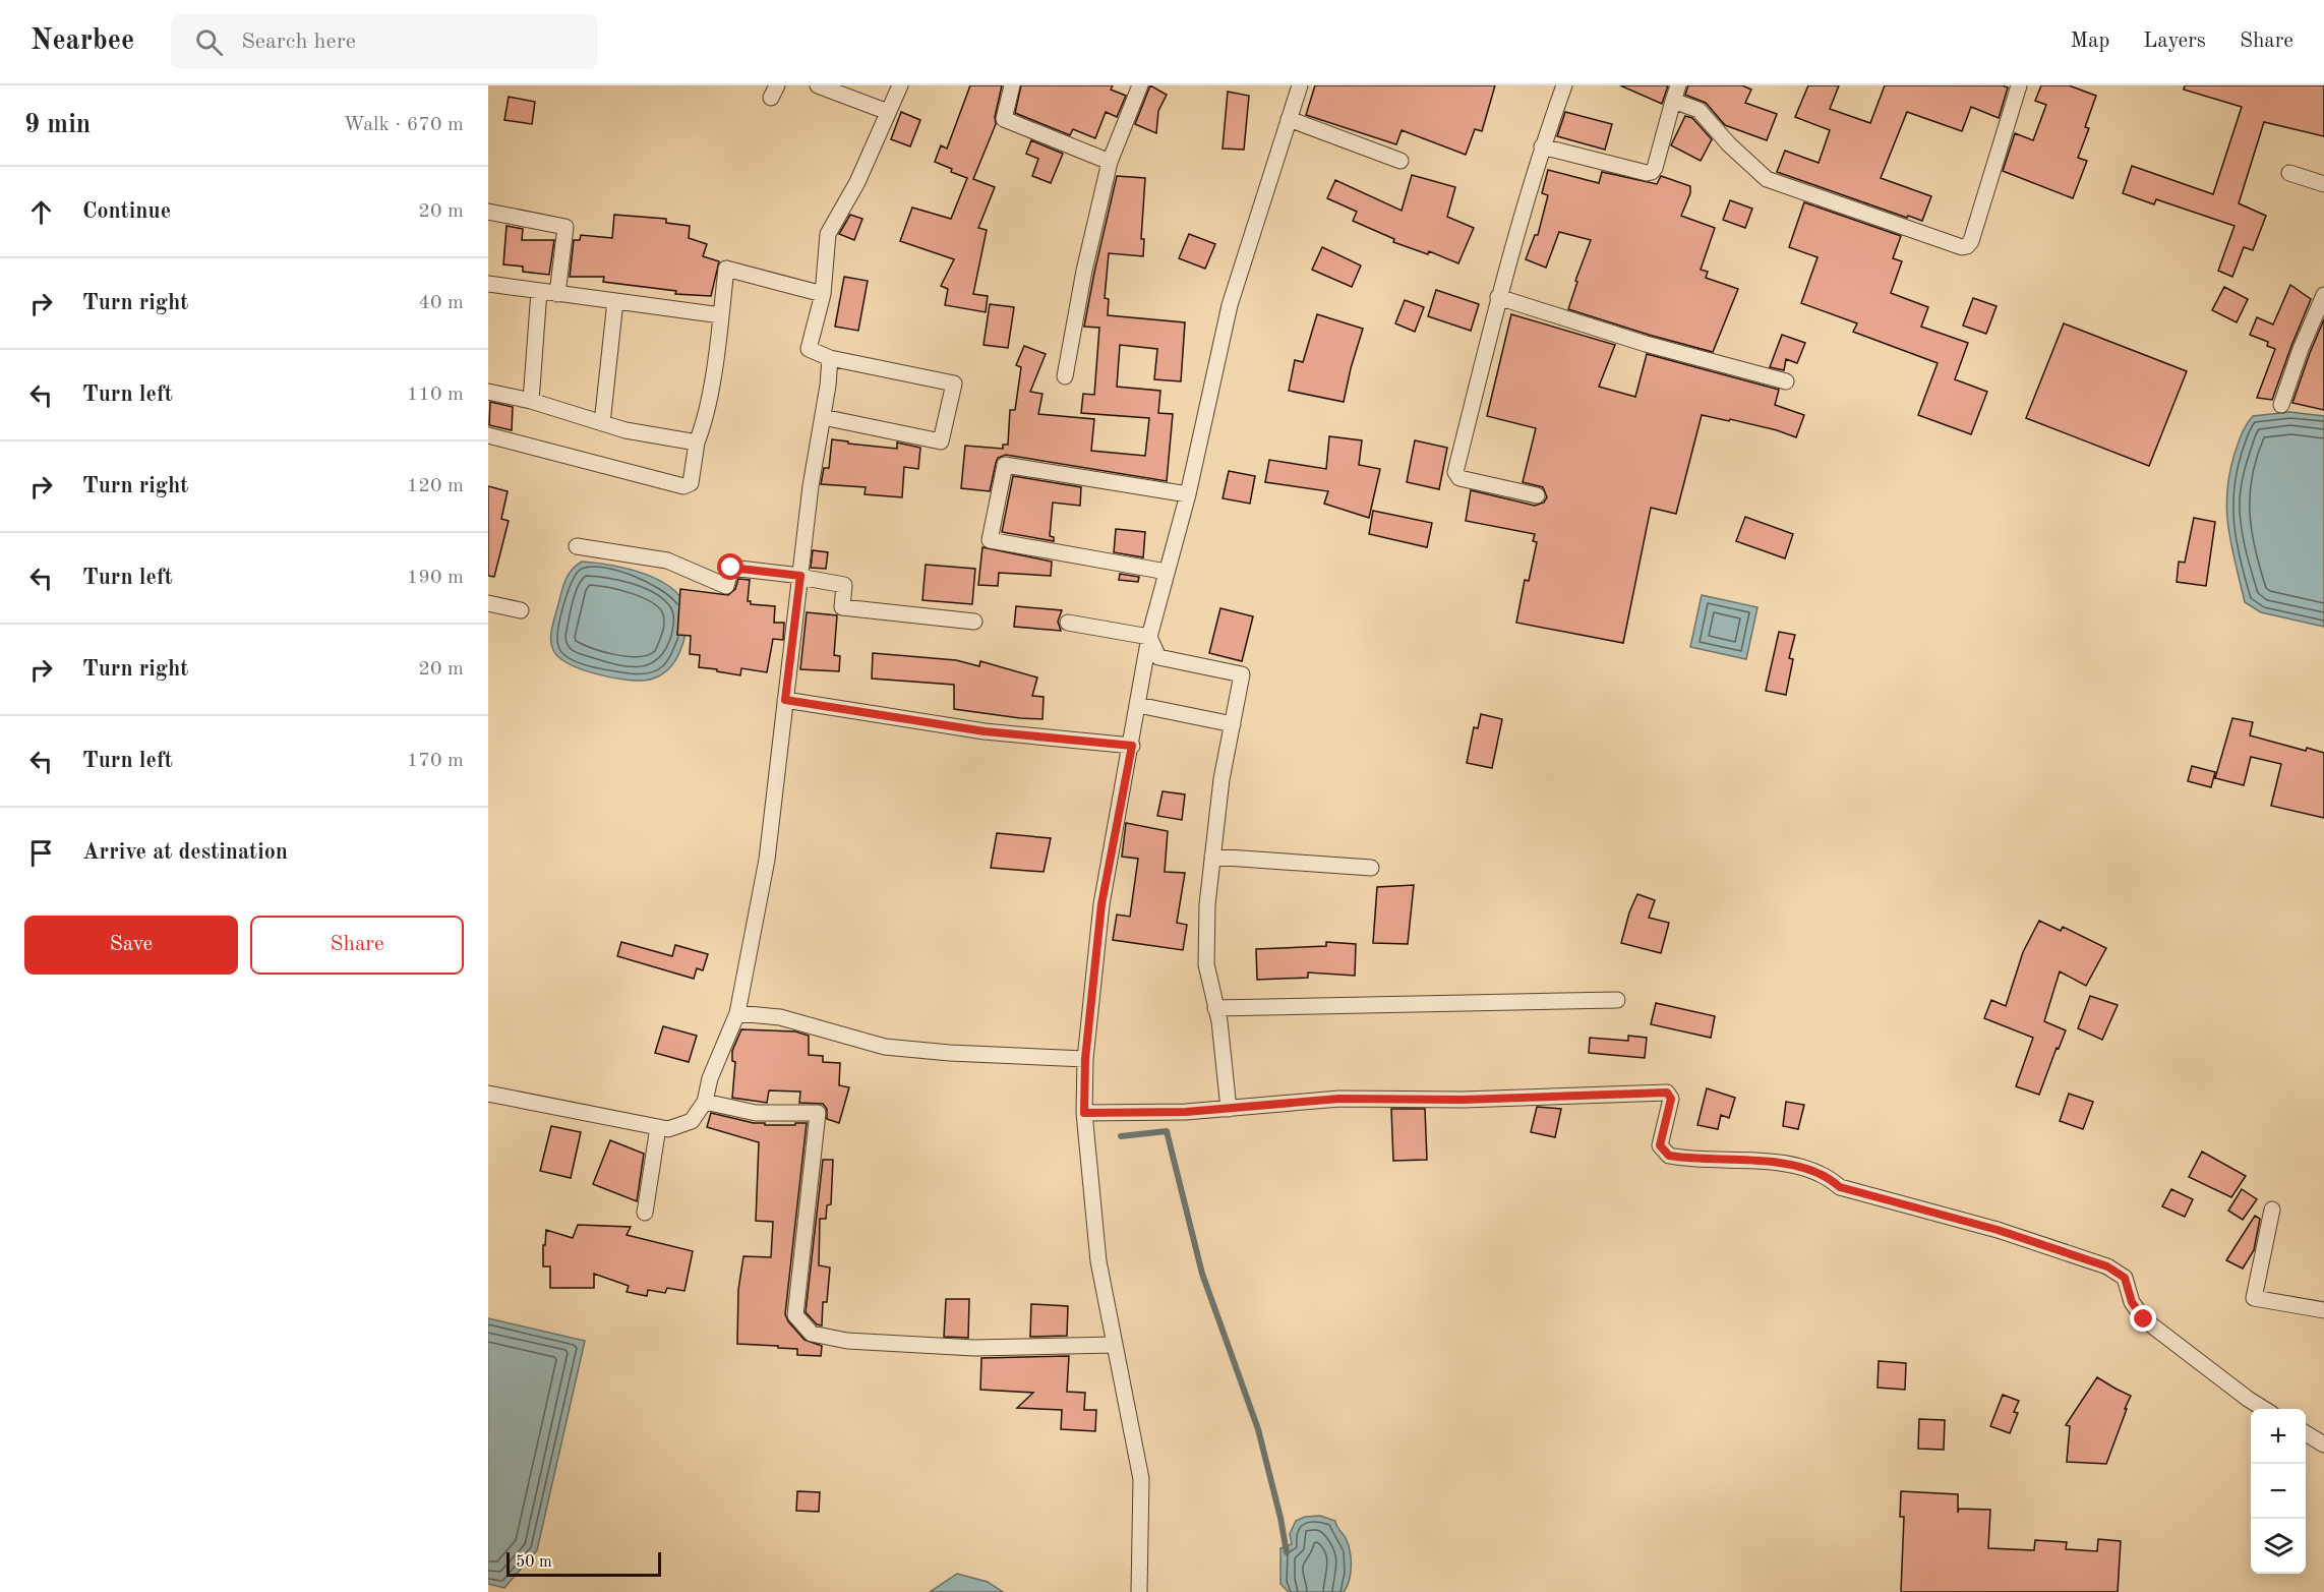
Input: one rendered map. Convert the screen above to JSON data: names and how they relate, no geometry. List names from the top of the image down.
{
  "scale_bar": "50 m",
  "page": {
    "header": "Nearbee",
    "search": "Search here",
    "nav": ["Map", "Layers", "Share"],
    "heading": ["9 min", "Walk · 670 m"],
    "list": [
      ["Continue", "20 m"],
      ["Turn right", "40 m"],
      ["Turn left", "110 m"],
      ["Turn right", "120 m"],
      ["Turn left", "190 m"],
      ["Turn right", "20 m"],
      ["Turn left", "170 m"],
      "Arrive at destination"
    ],
    "buttons": ["Save", "Share"],
    "map_buttons": ["+", "−"],
    "scale": "50 m"
  }
}
